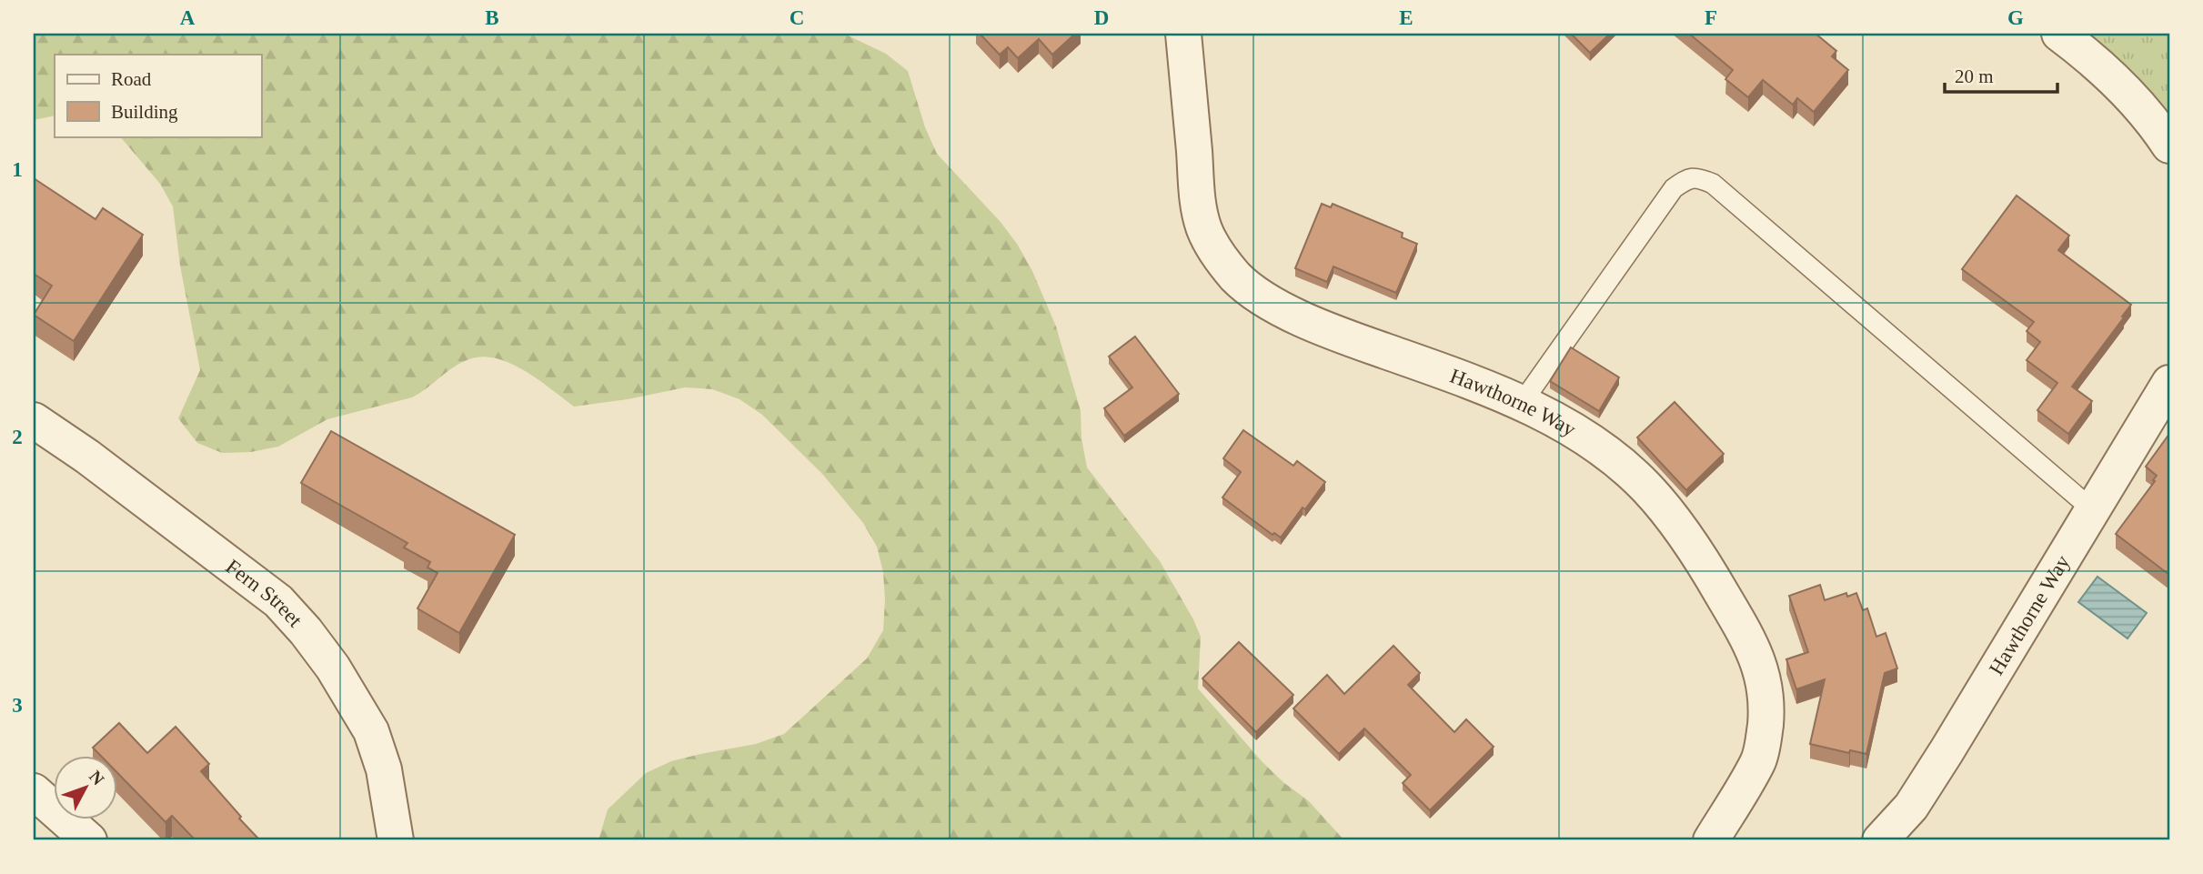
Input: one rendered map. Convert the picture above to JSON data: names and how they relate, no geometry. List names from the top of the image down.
{
  "streets": {
    "street": ["Hawthorne Way", "Fern Street"]
  },
  "legend": ["Road", "Building"],
  "scale_bar": "20 m",
  "north": "top right",
  "grid": {
    "columns": [
      "A",
      "B",
      "C",
      "D",
      "E",
      "F",
      "G"
    ],
    "rows": ["1", "2", "3"]
  }
}
